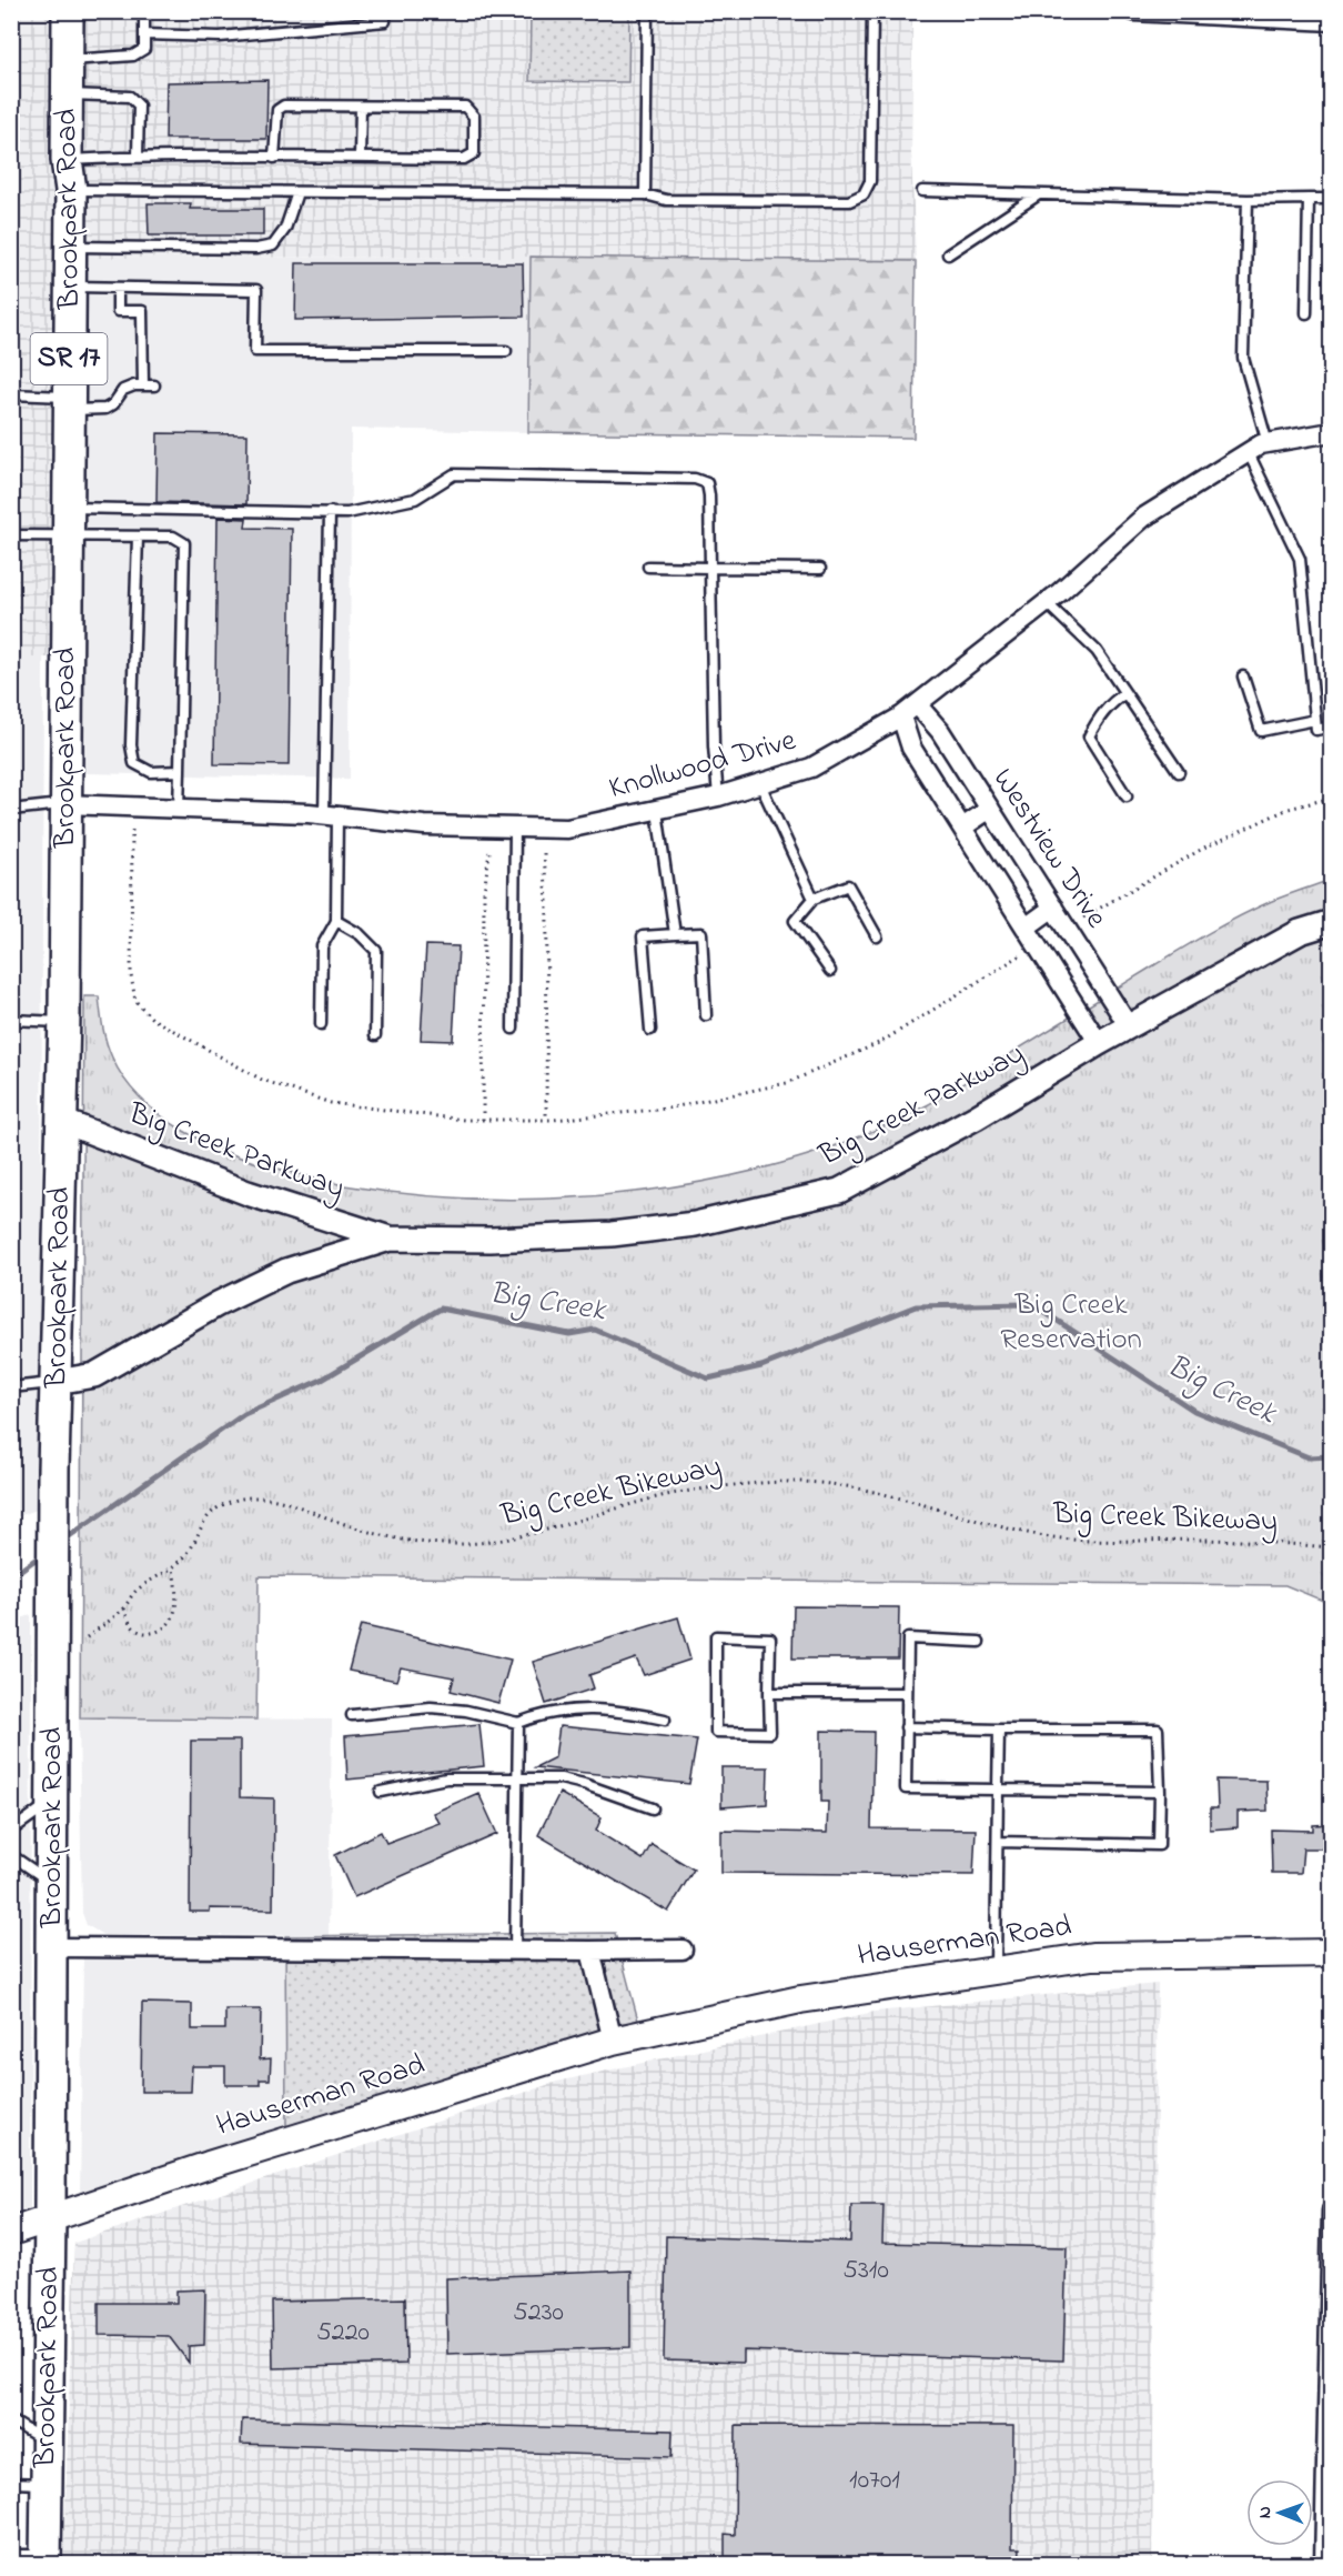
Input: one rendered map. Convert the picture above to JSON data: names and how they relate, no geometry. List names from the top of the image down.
{
  "streets": {
    "main road": ["Brookpark Road", "SR 17", "Hauserman Road"],
    "street": ["Knollwood Drive", "Westview Drive", "Big Creek Parkway"],
    "path": ["Big Creek Bikeway"]
  },
  "crossings": [
    ["Brookpark Road", "Knollwood Drive"],
    ["Brookpark Road", "Big Creek Parkway"],
    ["Brookpark Road", "Hauserman Road"],
    ["Knollwood Drive", "Westview Drive"],
    ["Westview Drive", "Big Creek Parkway"]
  ],
  "water": ["Big Creek"],
  "parks": ["Big Creek Reservation"],
  "house_numbers": [
    "5310",
    "5230",
    "5220",
    "10701"
  ],
  "north": "left"
}
